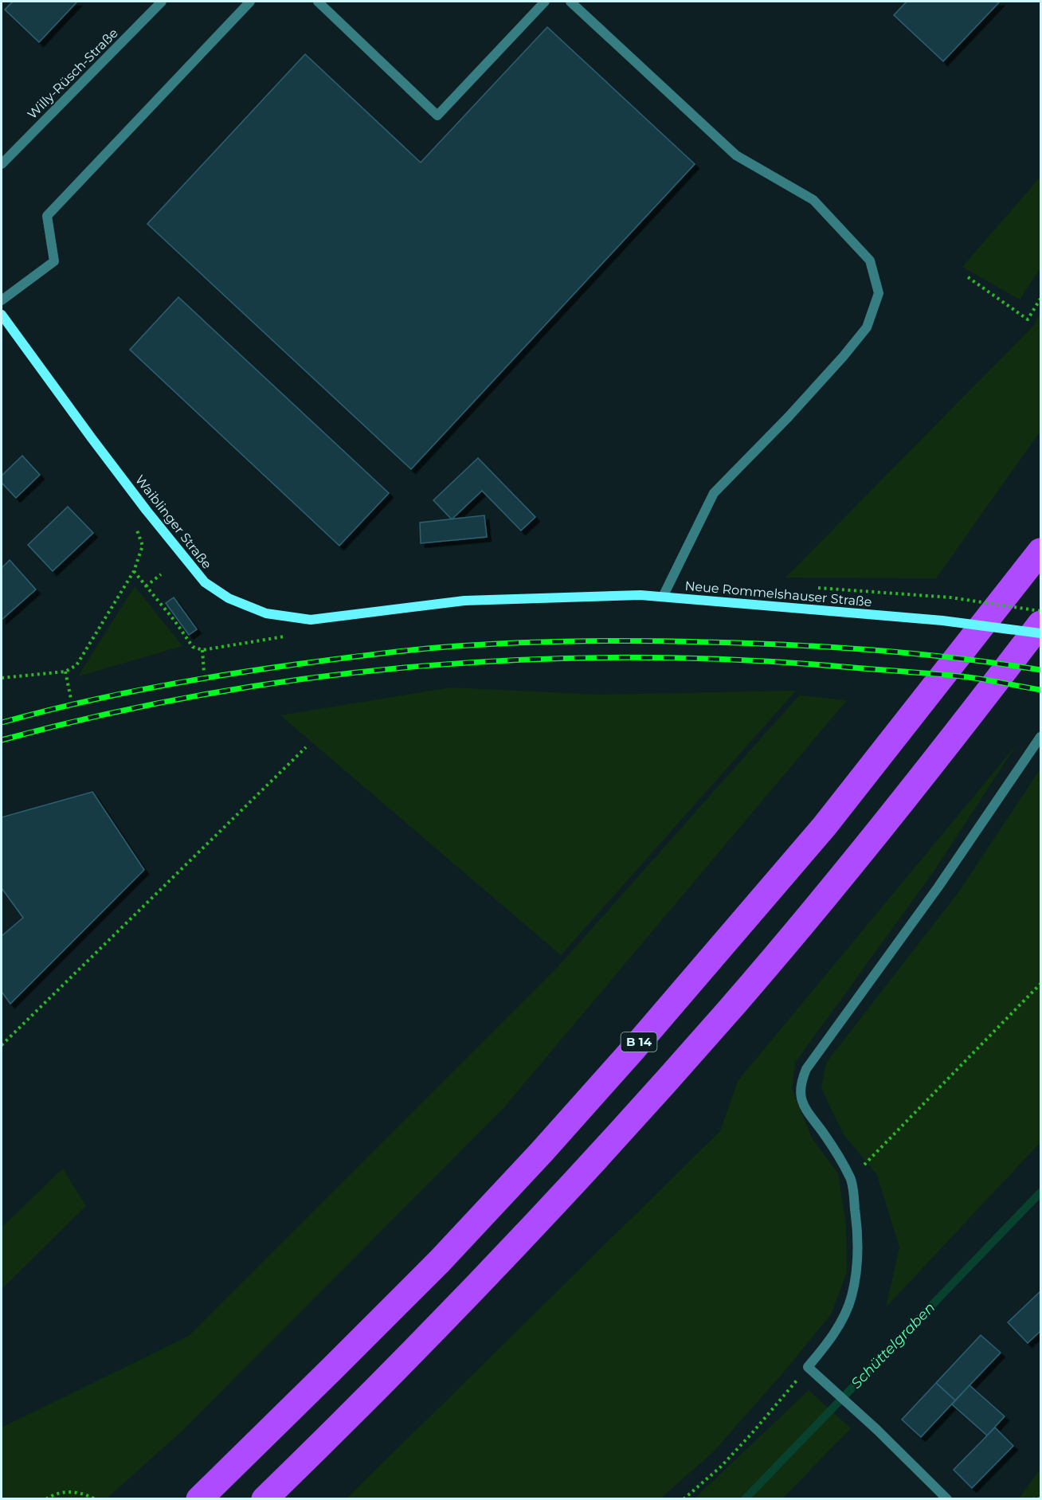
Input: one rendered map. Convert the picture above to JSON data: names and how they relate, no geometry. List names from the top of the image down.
{
  "streets": {
    "highway": ["B 14"],
    "street": ["Willy-Rüsch-Straße", "Waiblinger Straße", "Neue Rommelshauser Straße"]
  },
  "crossings": [
    ["Waiblinger Straße", "Neue Rommelshauser Straße"]
  ],
  "water": ["Schüttelgraben"]
}
